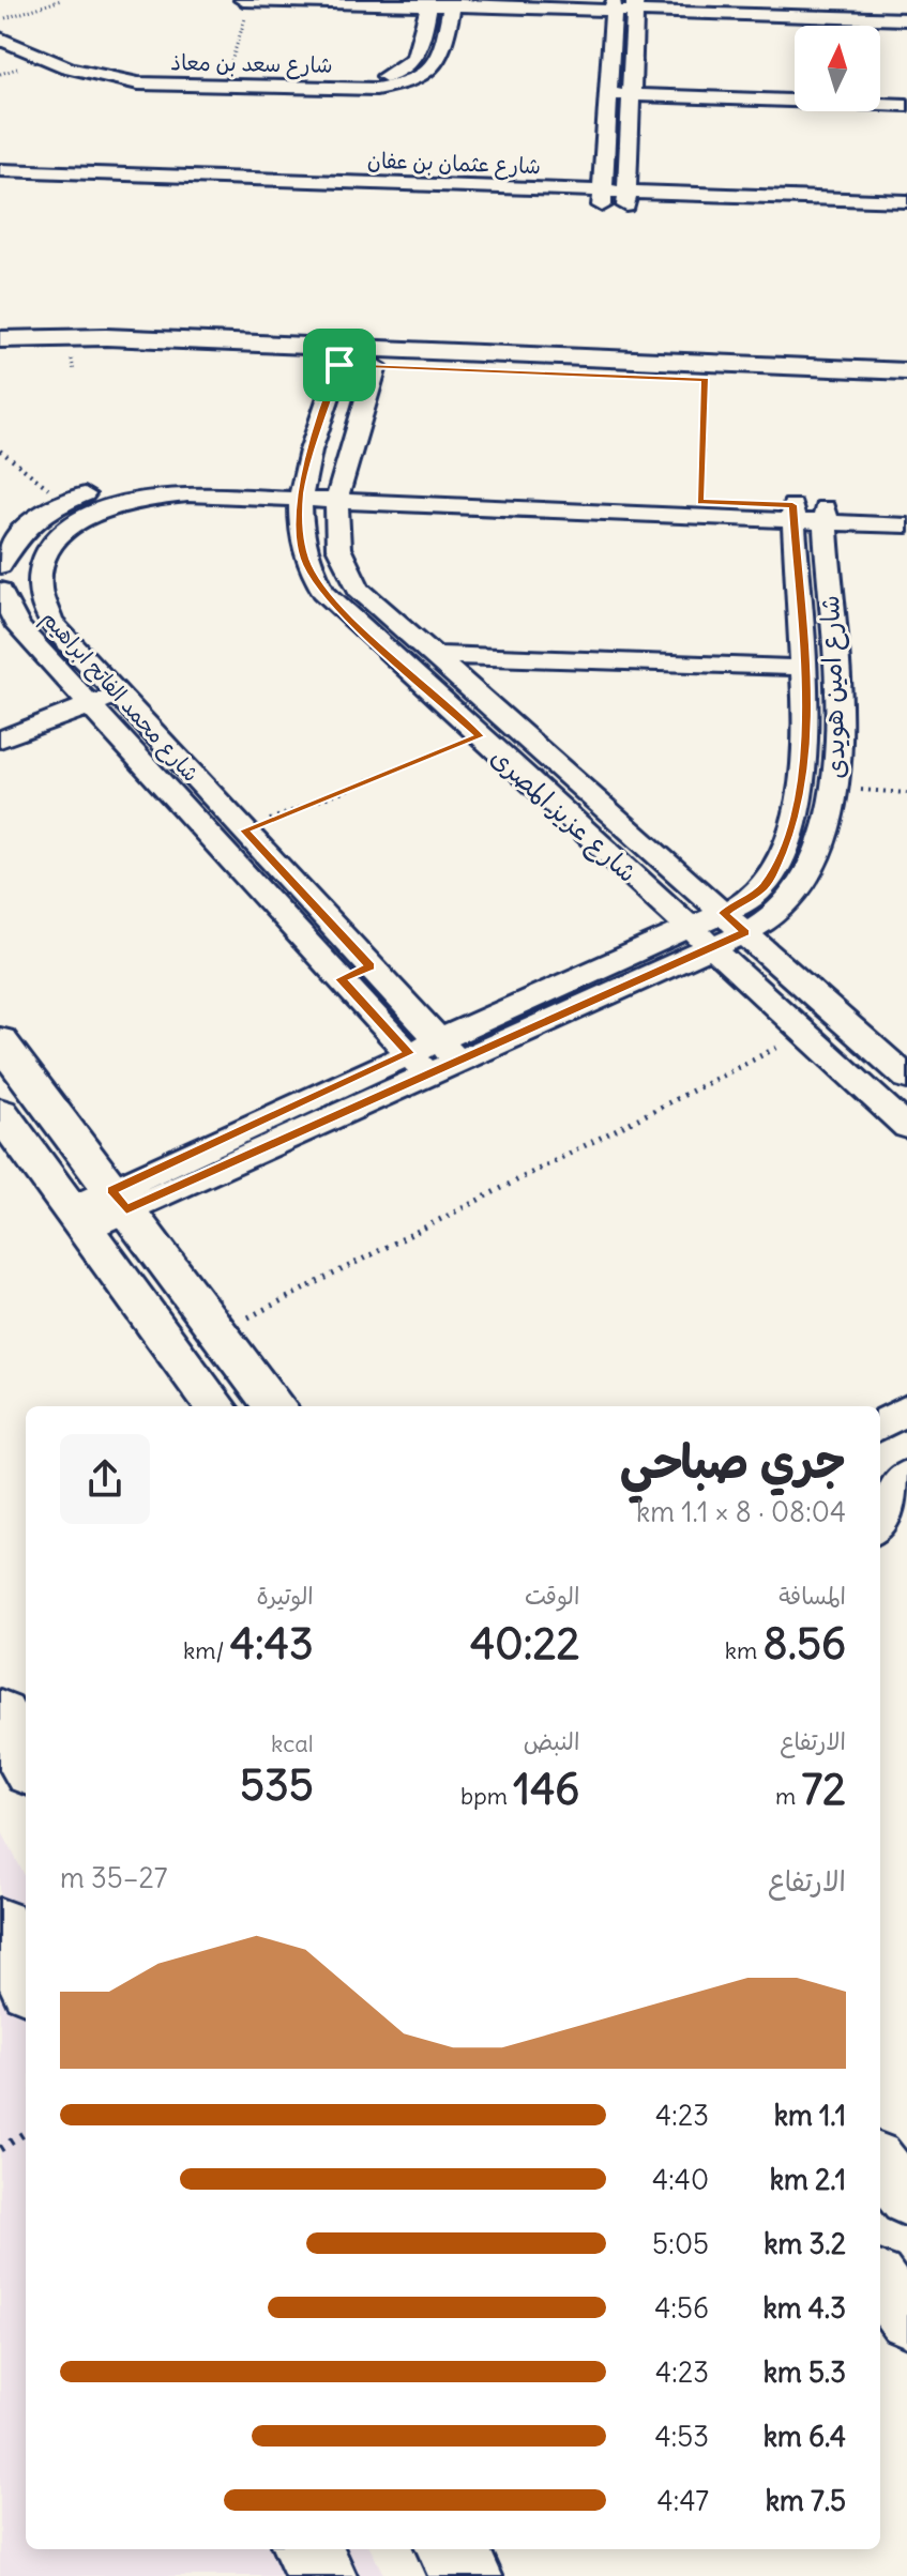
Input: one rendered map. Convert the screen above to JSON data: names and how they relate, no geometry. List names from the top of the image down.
{
  "streets": {
    "street": [
      "شارع سعد بن معاذ",
      "شارع عثمان بن عفان",
      "شارع امين هويدى",
      "شارع محمد الفاتح ابراهيم",
      "شارع عزيز المصرى"
    ]
  },
  "crossings": [
    ["شارع امين هويدى", "شارع محمد الفاتح ابراهيم"],
    ["شارع امين هويدى", "شارع عزيز المصرى"],
    ["شارع محمد الفاتح ابراهيم", "شارع عزيز المصرى"]
  ],
  "north": "top",
  "page": {
    "heading": ["جري صباحي", "08:04 · 8 × 1.1 km"],
    "stats": [
      ["المسافة", "8.56 km"],
      ["الوقت", "40:22"],
      ["الوتيرة", "4:43 /km"],
      ["الارتفاع", "72 m"],
      ["النبض", "146 bpm"],
      ["kcal", "535"]
    ],
    "chart": ["الارتفاع", "27–35 m"],
    "list": [
      {
        "name": "1.1 km",
        "note": "4:23"
      },
      {
        "name": "2.1 km",
        "note": "4:40"
      },
      {
        "name": "3.2 km",
        "note": "5:05"
      },
      {
        "name": "4.3 km",
        "note": "4:56"
      },
      {
        "name": "5.3 km",
        "note": "4:23"
      },
      {
        "name": "6.4 km",
        "note": "4:53"
      },
      {
        "name": "7.5 km",
        "note": "4:47"
      }
    ]
  }
}
